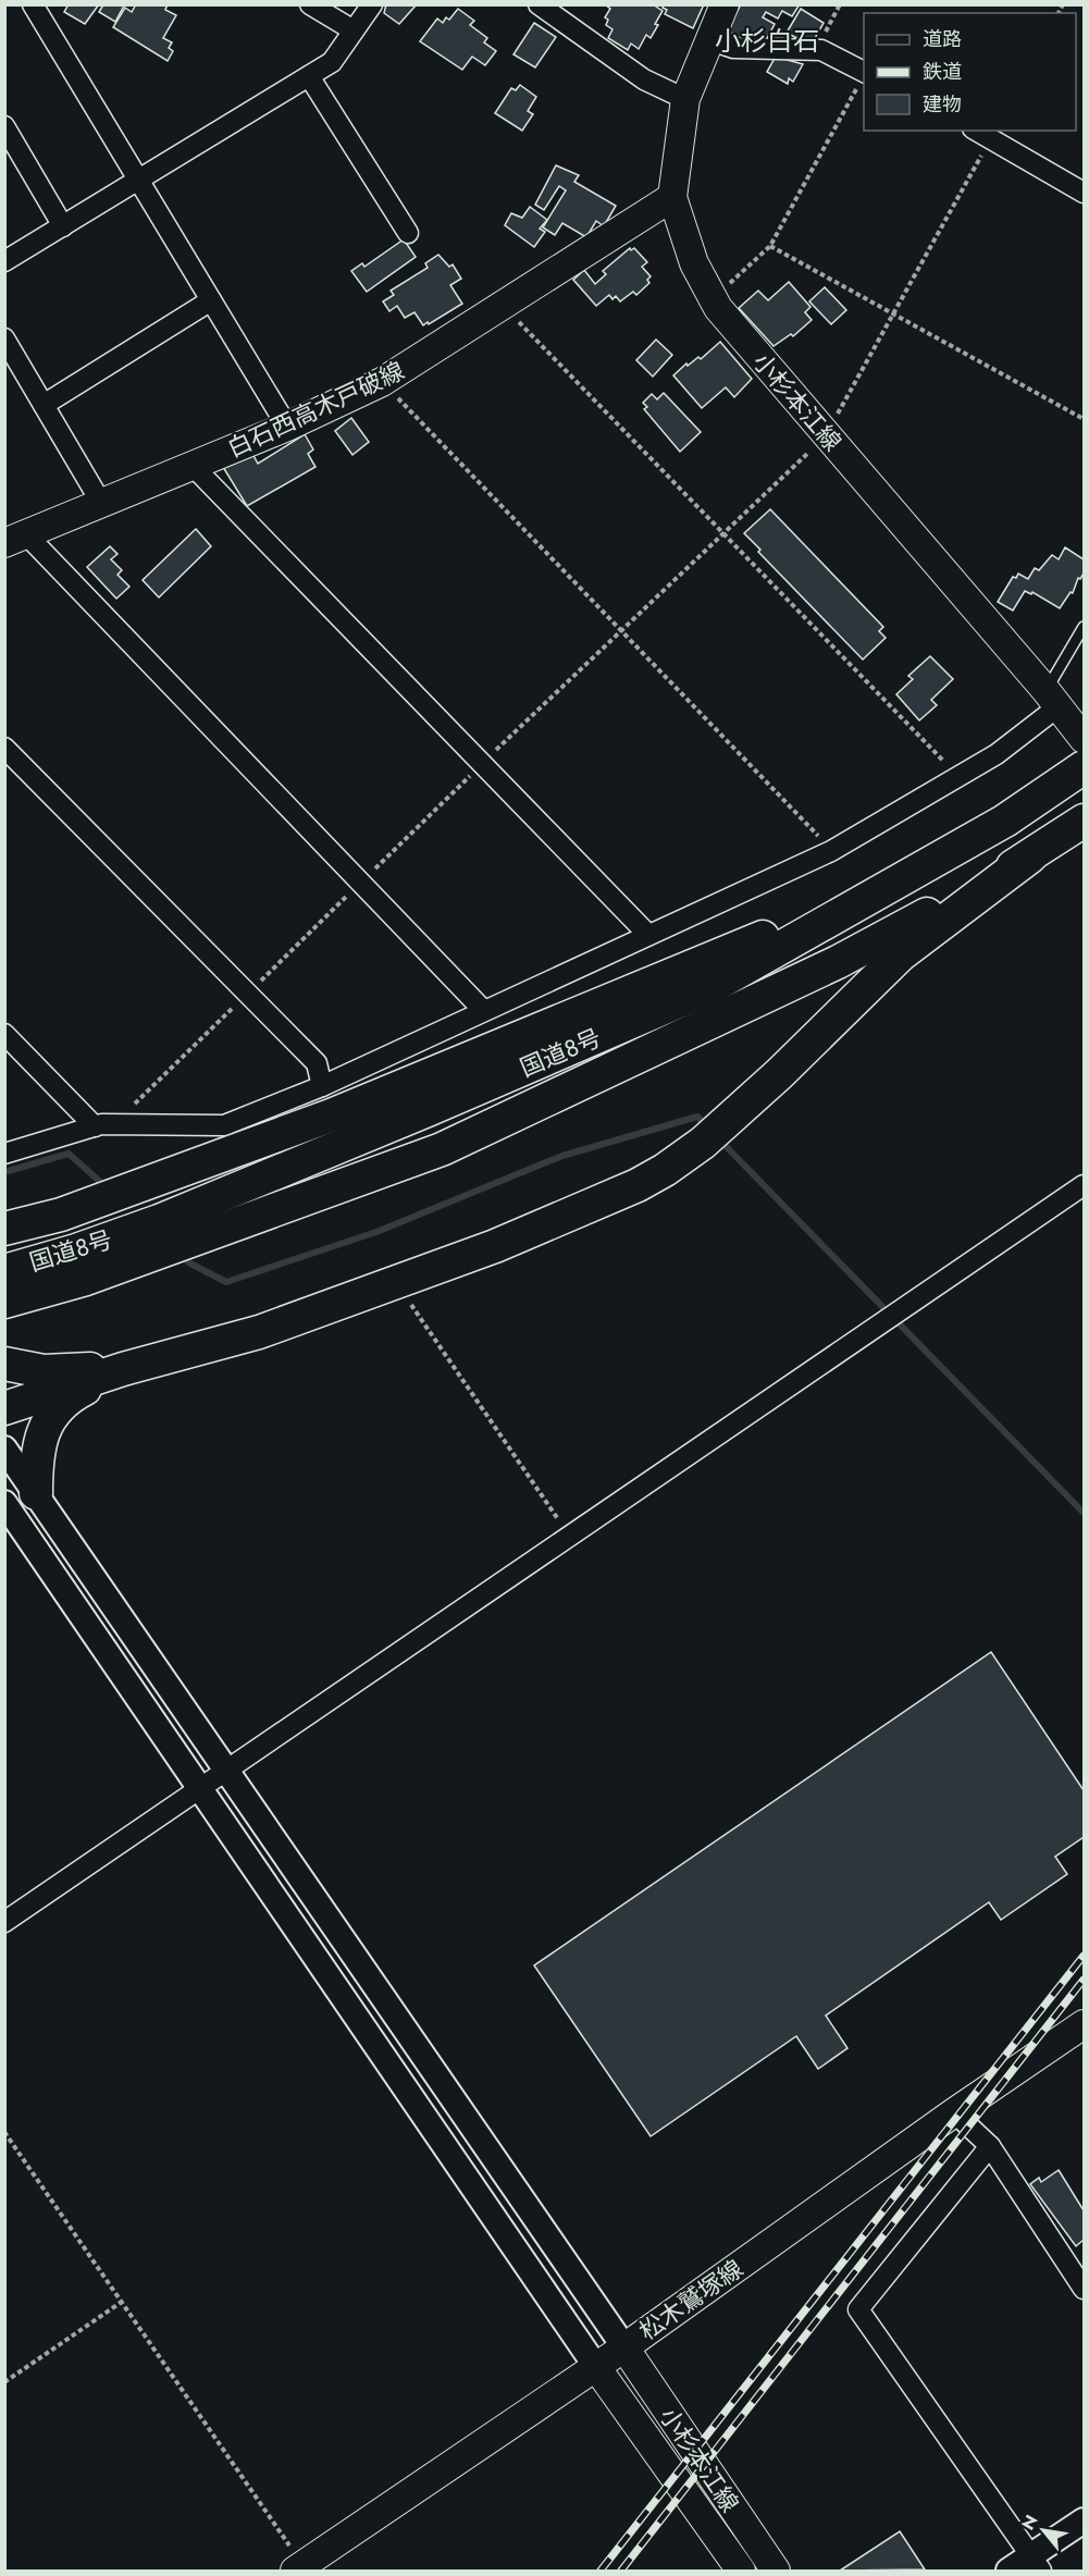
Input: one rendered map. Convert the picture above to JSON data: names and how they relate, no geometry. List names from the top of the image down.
{
  "streets": {
    "highway": ["国道8号"],
    "main road": ["小杉本江線", "白石西高木戸破線", "松木鷲塚線"]
  },
  "crossings": [
    ["小杉本江線", "白石西高木戸破線"],
    ["小杉本江線", "松木鷲塚線"]
  ],
  "districts": ["小杉白石"],
  "legend": ["道路", "鉄道", "建物"],
  "north": "top left"
}
